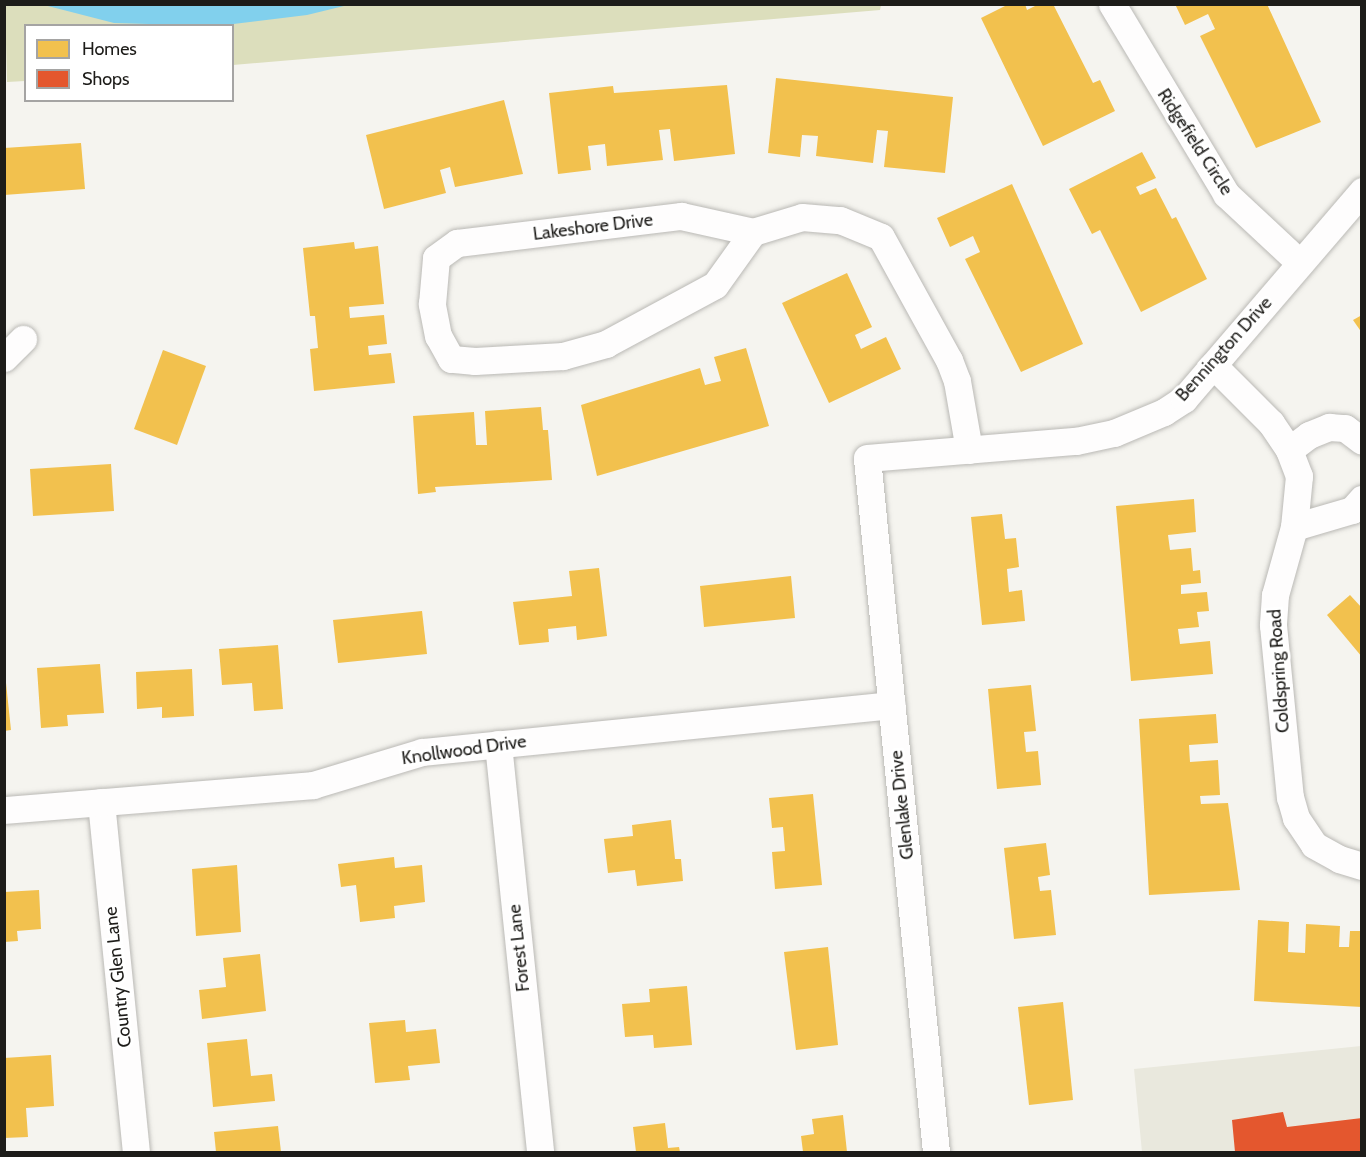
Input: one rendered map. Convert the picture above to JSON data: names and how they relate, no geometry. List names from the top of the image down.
{
  "streets": {
    "street": [
      "Ridgefield Circle",
      "Lakeshore Drive",
      "Bennington Drive",
      "Coldspring Road",
      "Knollwood Drive",
      "Glenlake Drive",
      "Forest Lane",
      "Country Glen Lane"
    ]
  },
  "crossings": [
    ["Ridgefield Circle", "Bennington Drive"],
    ["Bennington Drive", "Coldspring Road"],
    ["Bennington Drive", "Glenlake Drive"],
    ["Knollwood Drive", "Glenlake Drive"],
    ["Knollwood Drive", "Forest Lane"],
    ["Knollwood Drive", "Country Glen Lane"]
  ],
  "legend": ["Homes", "Shops"]
}
